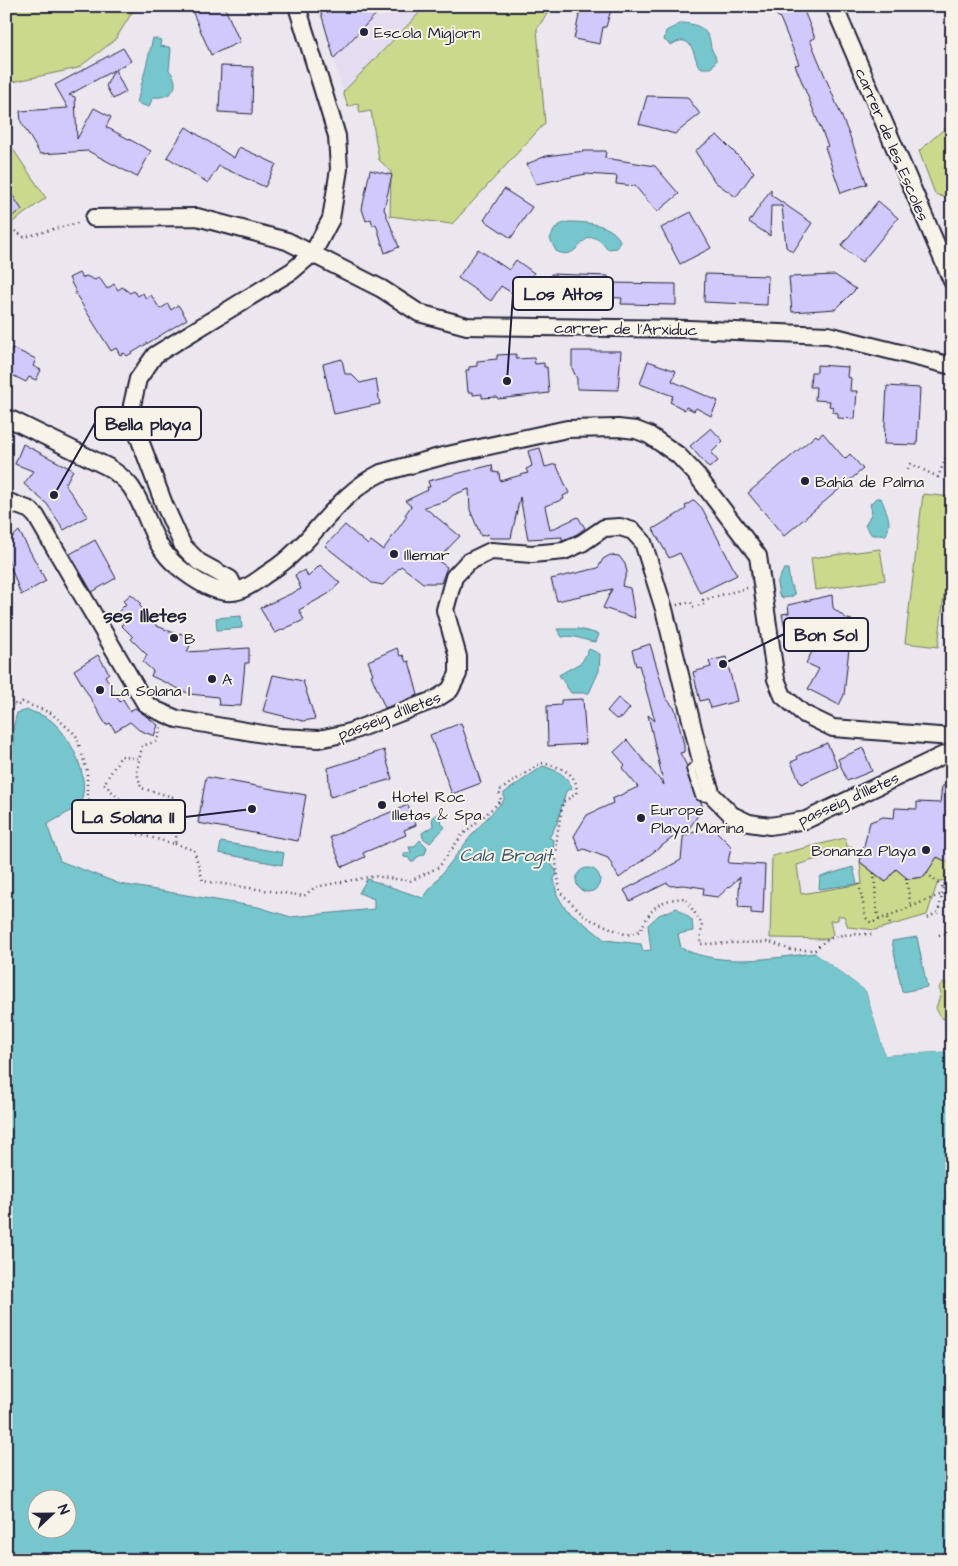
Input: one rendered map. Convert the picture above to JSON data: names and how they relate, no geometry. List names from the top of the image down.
{
  "streets": {
    "street": ["carrer de les Escoles", "carrer de l'Arxiduc", "passeig d'Illetes"]
  },
  "districts": ["ses Illetes"],
  "water": ["Cala Brogit"],
  "places": [
    "Escola Migjorn",
    "Los Altos",
    "Bahía de Palma",
    "Bella playa",
    "Illemar",
    "B",
    "Bon Sol",
    "A",
    "La Solana I",
    "Hotel Roc Illetas & Spa",
    "La Solana II",
    "Europe Playa Marina",
    "Bonanza Playa"
  ],
  "north": "right"
}
